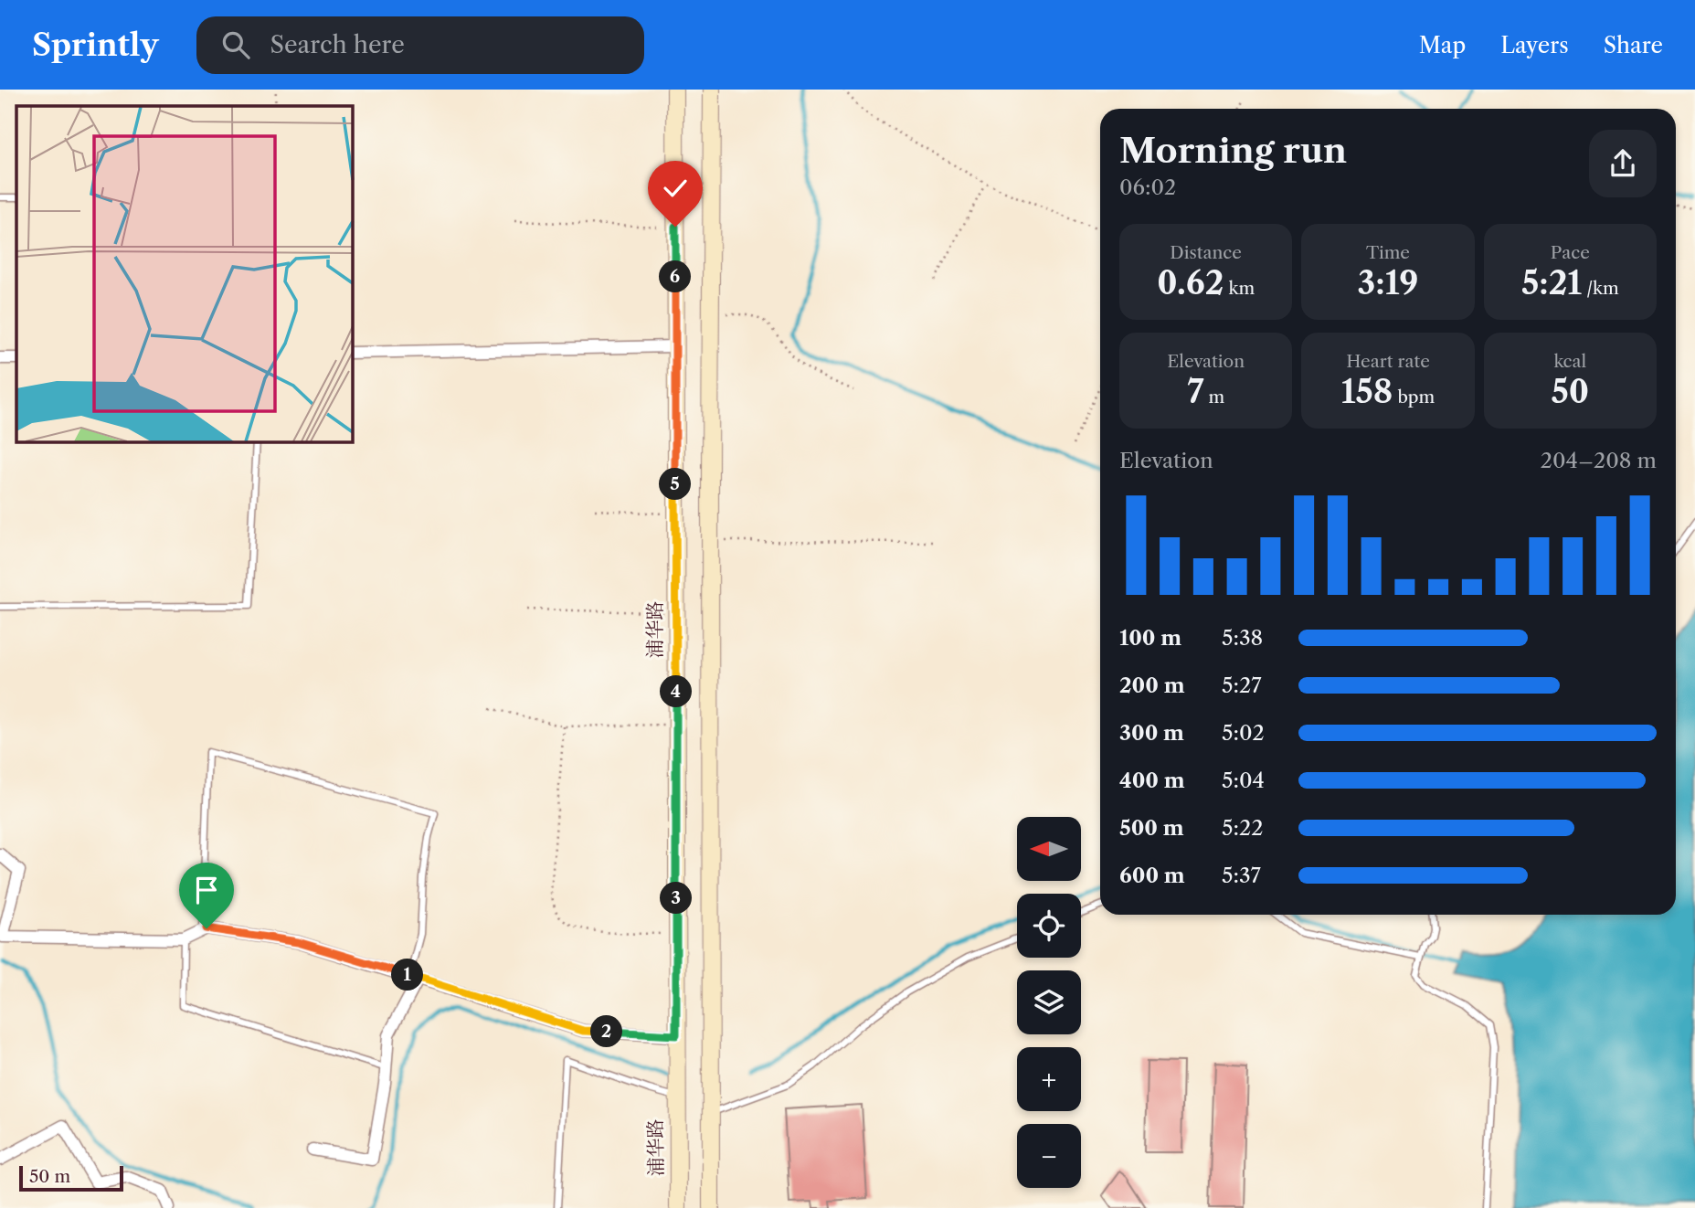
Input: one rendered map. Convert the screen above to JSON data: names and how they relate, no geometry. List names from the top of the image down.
{
  "streets": {
    "main road": ["浦华路"]
  },
  "scale_bar": "50 m",
  "north": "left",
  "page": {
    "header": "Sprintly",
    "search": "Search here",
    "nav": ["Map", "Layers", "Share"],
    "heading": ["Morning run", "06:02"],
    "stats": [
      ["Distance", "0.62 km"],
      ["Time", "3:19"],
      ["Pace", "5:21 /km"],
      ["Elevation", "7 m"],
      ["Heart rate", "158 bpm"],
      ["kcal", "50"]
    ],
    "pins": [
      "6",
      "5",
      "4",
      "3",
      "1",
      "2"
    ],
    "chart": ["Elevation", "204–208 m"],
    "list": [
      {
        "name": "100 m",
        "note": "5:38"
      },
      {
        "name": "200 m",
        "note": "5:27"
      },
      {
        "name": "300 m",
        "note": "5:02"
      },
      {
        "name": "400 m",
        "note": "5:04"
      },
      {
        "name": "500 m",
        "note": "5:22"
      },
      {
        "name": "600 m",
        "note": "5:37"
      }
    ],
    "map_buttons": ["+", "−"],
    "scale": "50 m"
  }
}
